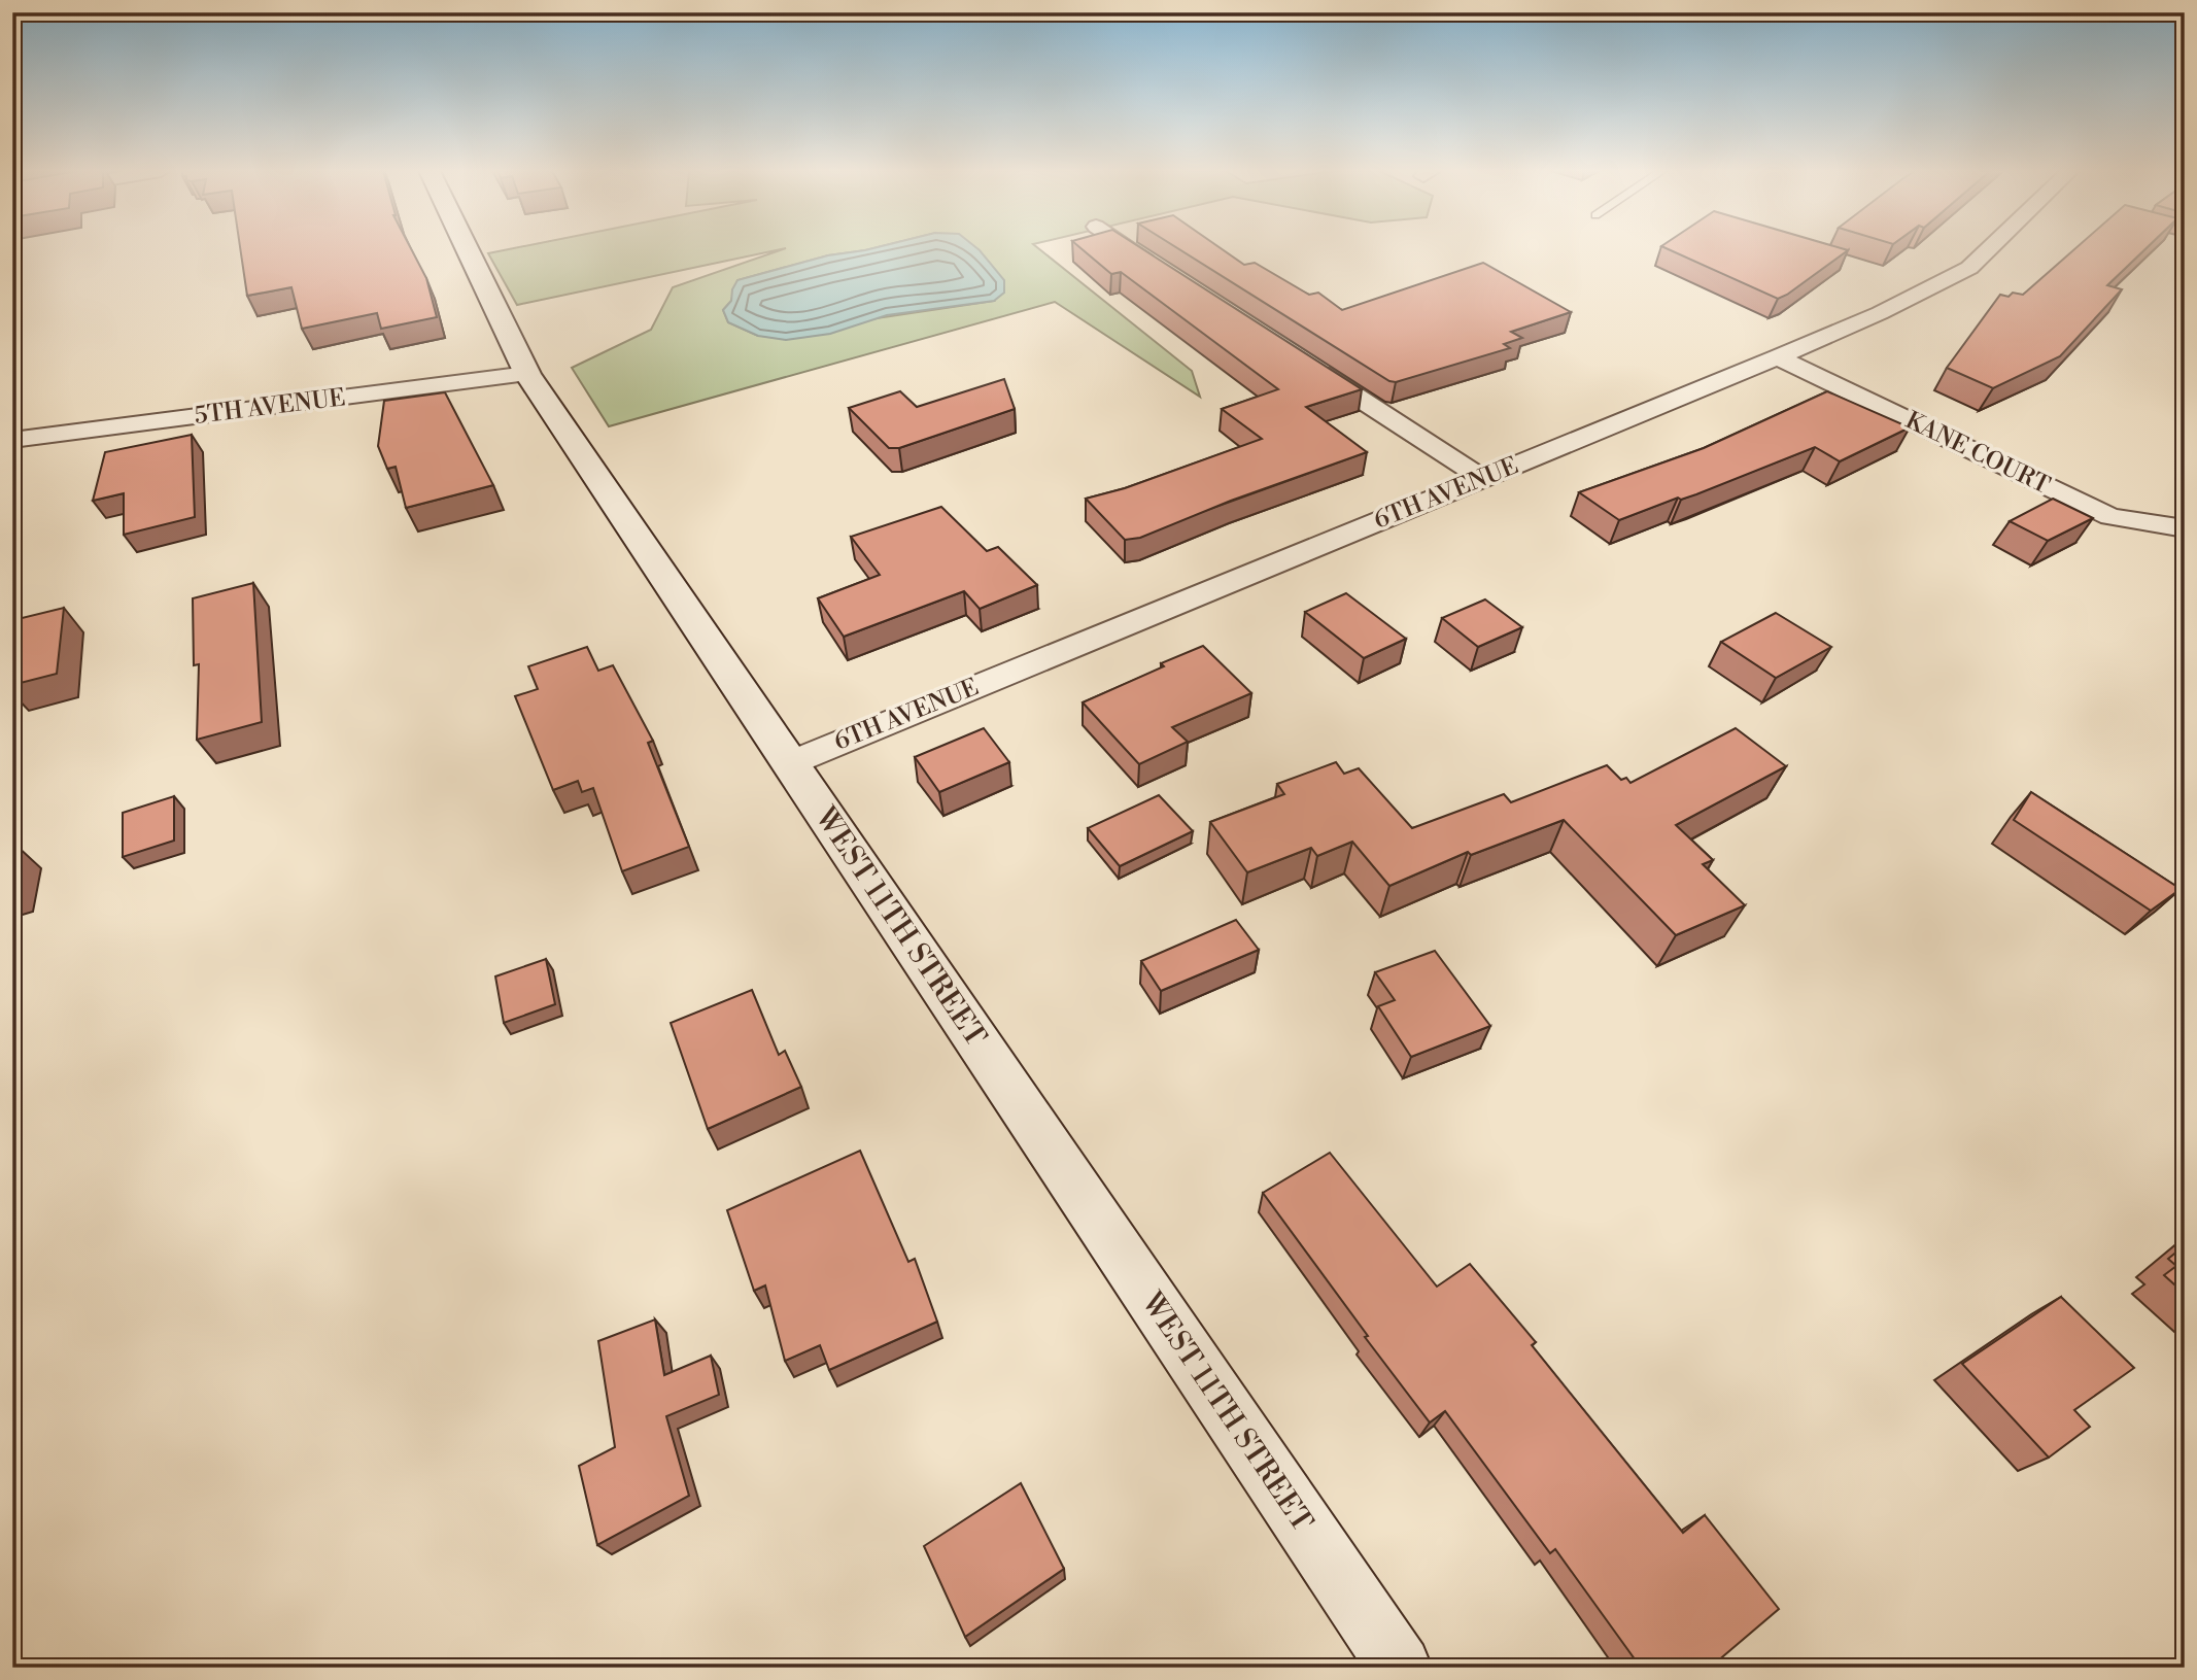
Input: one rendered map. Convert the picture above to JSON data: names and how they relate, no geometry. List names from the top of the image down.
{
  "streets": {
    "street": [
      "5TH AVENUE",
      "KANE COURT",
      "6TH AVENUE",
      "WEST 11TH STREET"
    ]
  },
  "crossings": [
    ["5TH AVENUE", "WEST 11TH STREET"],
    ["KANE COURT", "6TH AVENUE"],
    ["6TH AVENUE", "WEST 11TH STREET"]
  ]
}
